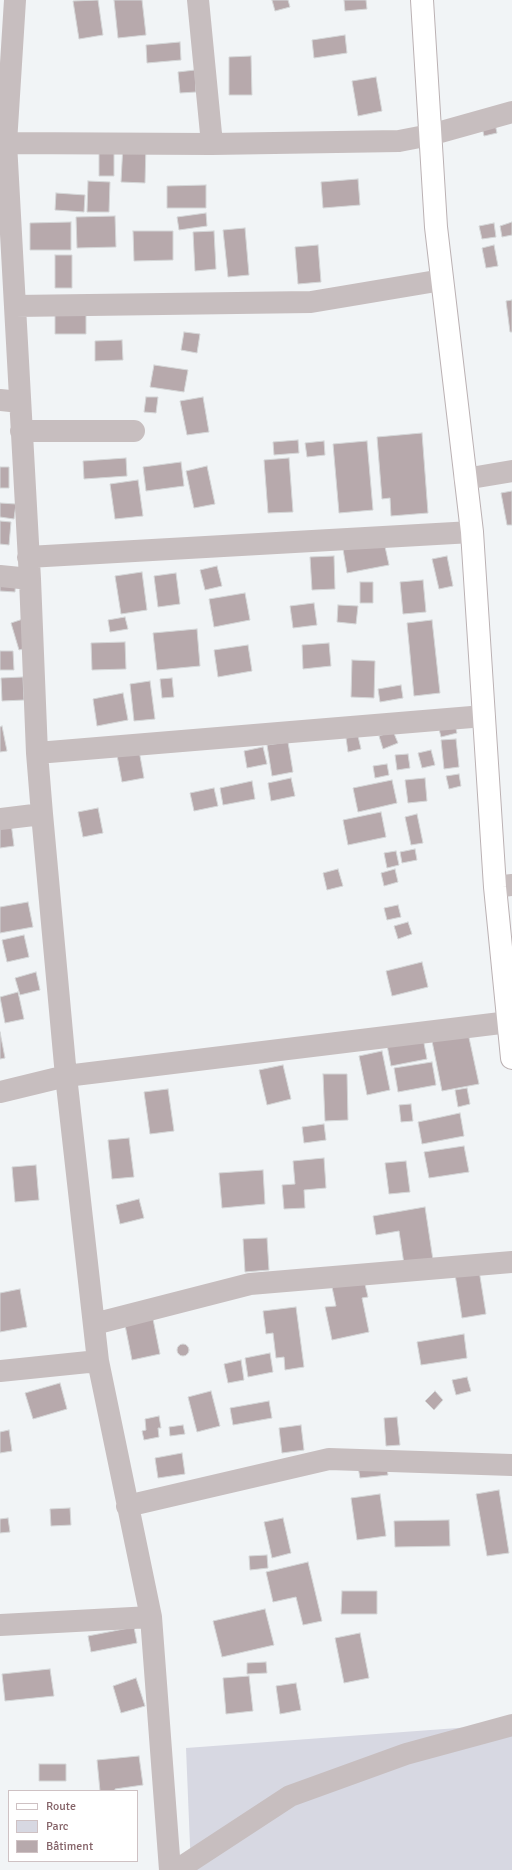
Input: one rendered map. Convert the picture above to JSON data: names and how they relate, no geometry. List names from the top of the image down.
{
  "legend": ["Route", "Parc", "Bâtiment"]
}
